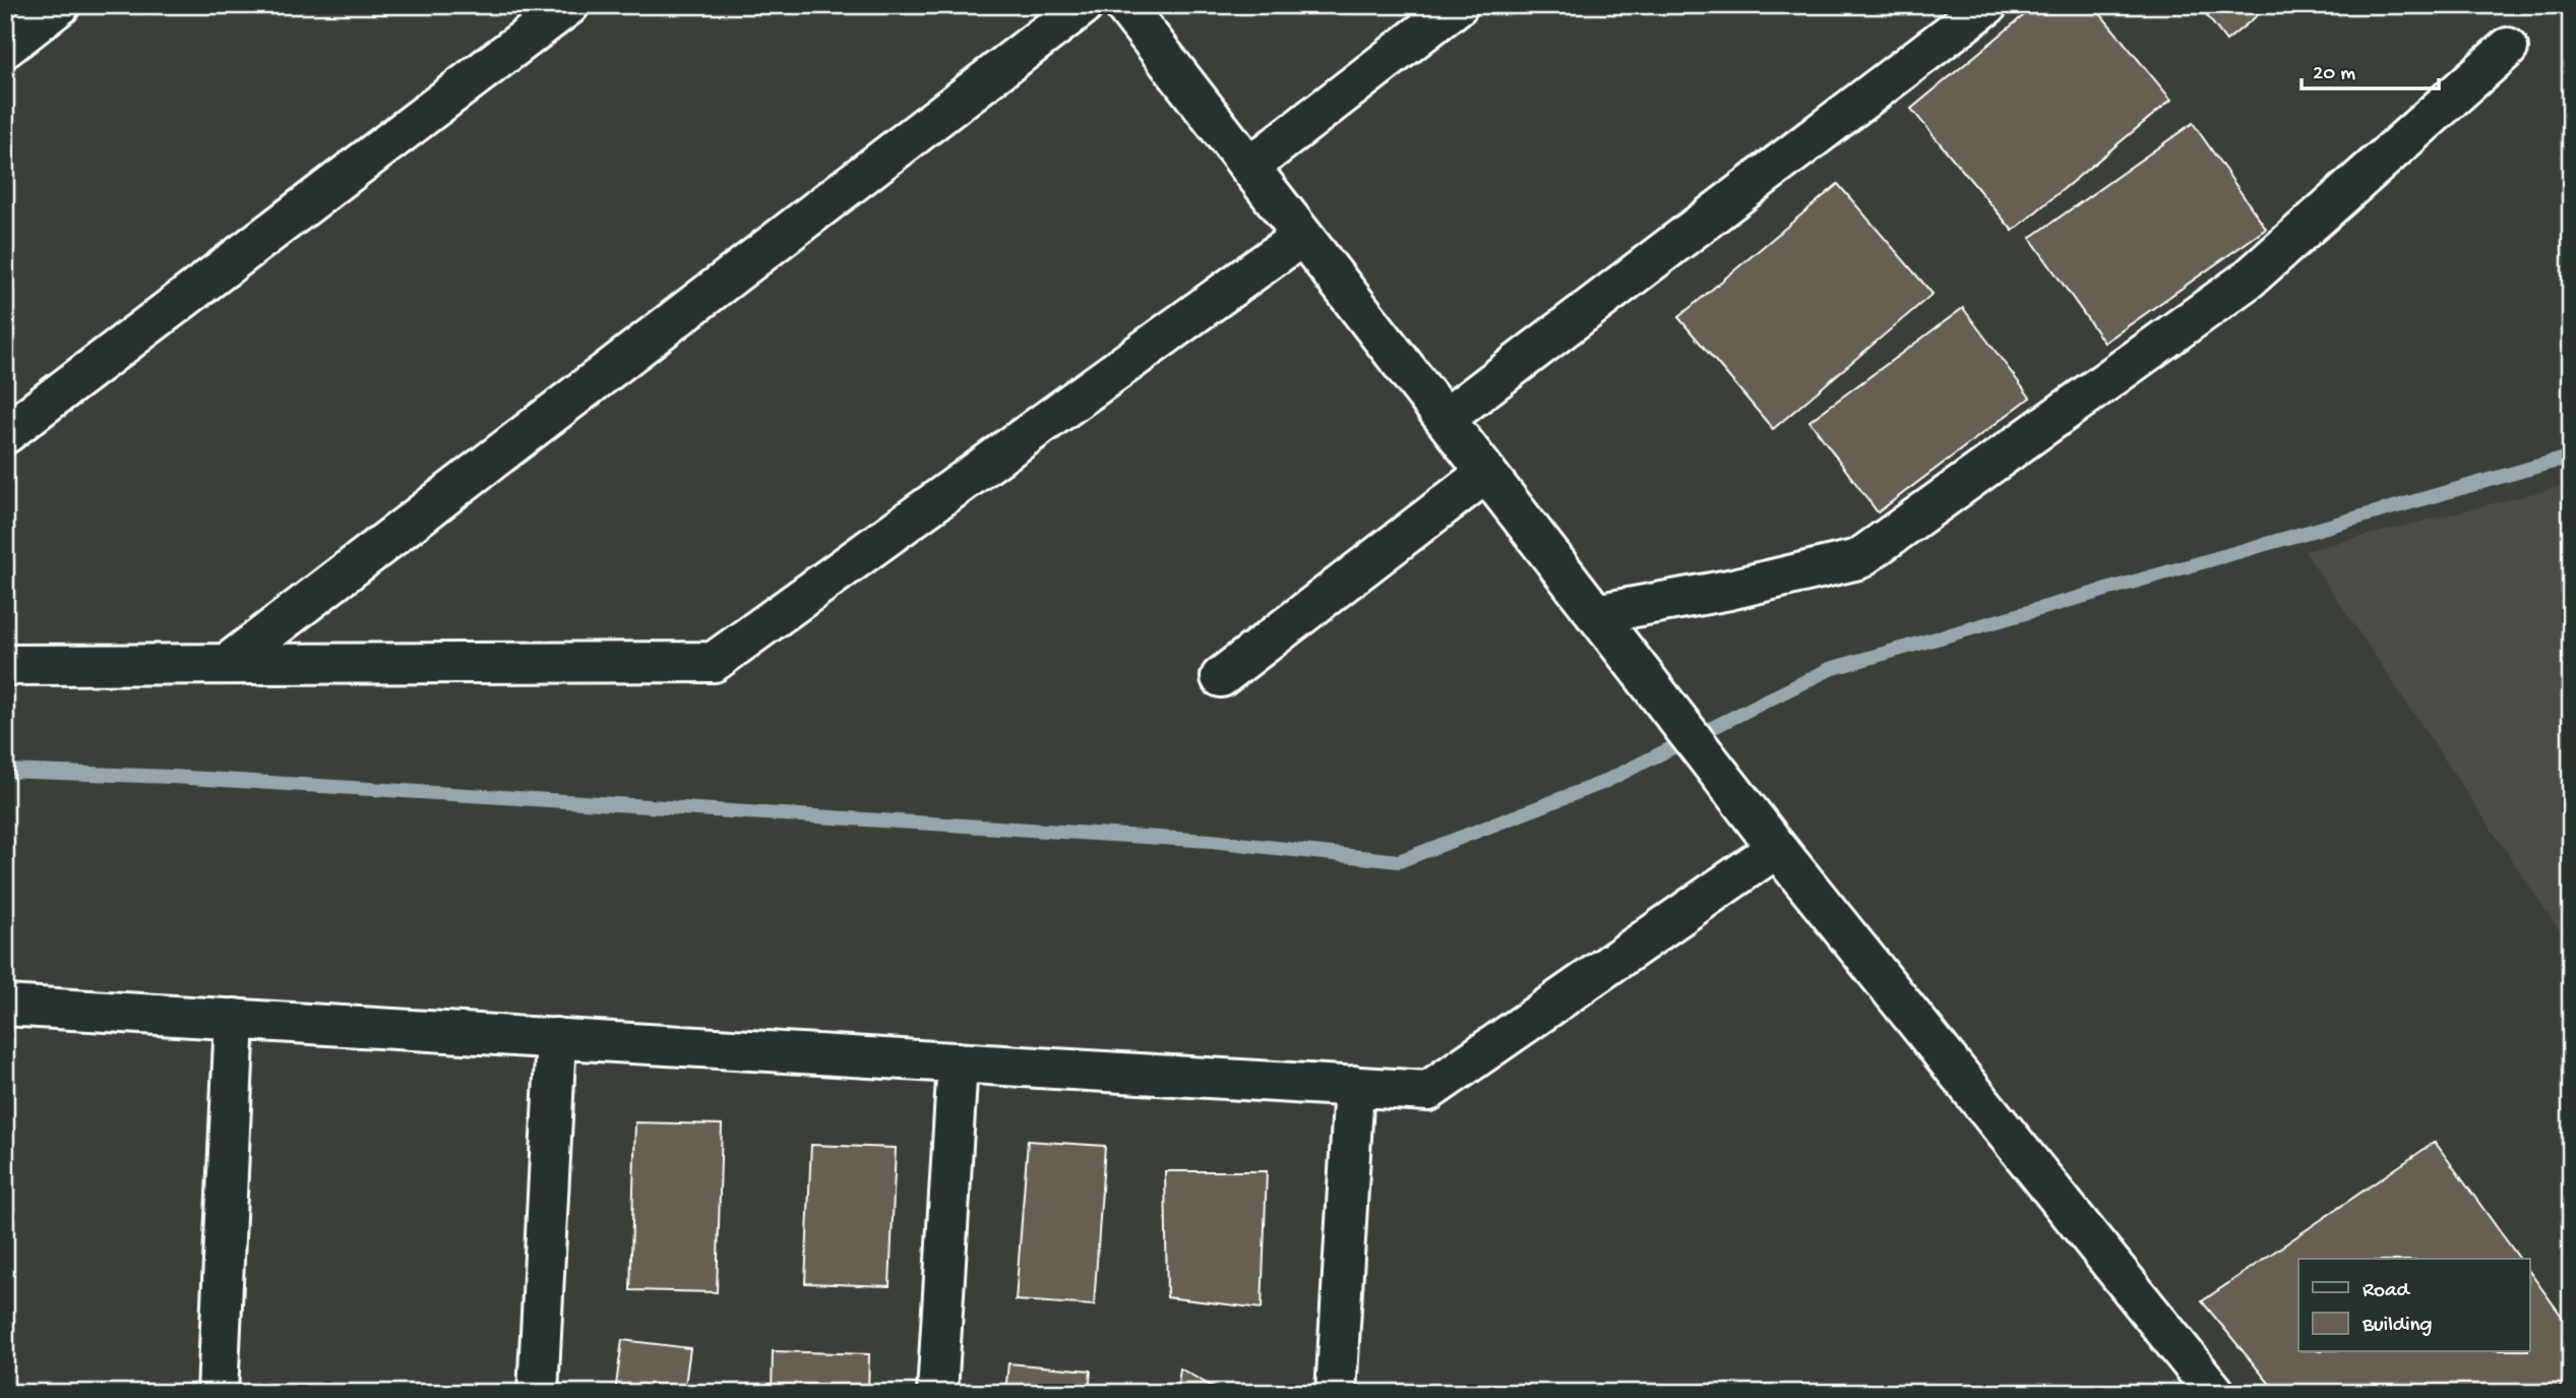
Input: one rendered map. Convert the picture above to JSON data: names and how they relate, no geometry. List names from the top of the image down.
{
  "legend": ["Road", "Building"],
  "scale_bar": "20 m"
}
